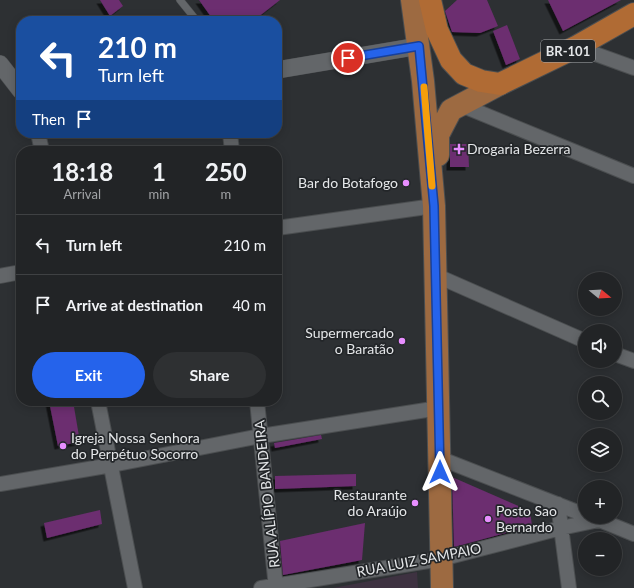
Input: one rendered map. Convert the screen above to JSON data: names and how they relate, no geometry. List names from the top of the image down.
{
  "streets": {
    "highway": ["BR-101"],
    "street": ["RUA ALÍPIO BANDEIRA", "RUA LUIZ SAMPAIO"]
  },
  "crossings": [
    ["RUA ALÍPIO BANDEIRA", "RUA LUIZ SAMPAIO"]
  ],
  "places": {
    "health": ["Drogaria Bezerra"],
    "other": [
      "Bar do Botafogo",
      "Supermercado o Baratão",
      "Igreja Nossa Senhora do Perpétuo Socorro",
      "Restaurante do Araújo",
      "Posto Sao Bernardo"
    ]
  },
  "north": "right",
  "page": {
    "turn": ["210 m", "Turn left"],
    "then": "Then",
    "eta": [
      "18:18",
      "Arrival",
      "1",
      "min",
      "250",
      "m"
    ],
    "list": [
      {
        "name": "Turn left",
        "value": "210 m"
      },
      {
        "name": "Arrive at destination",
        "value": "40 m"
      }
    ],
    "map_buttons": ["+", "−"],
    "buttons": ["Exit", "Share"]
  }
}
